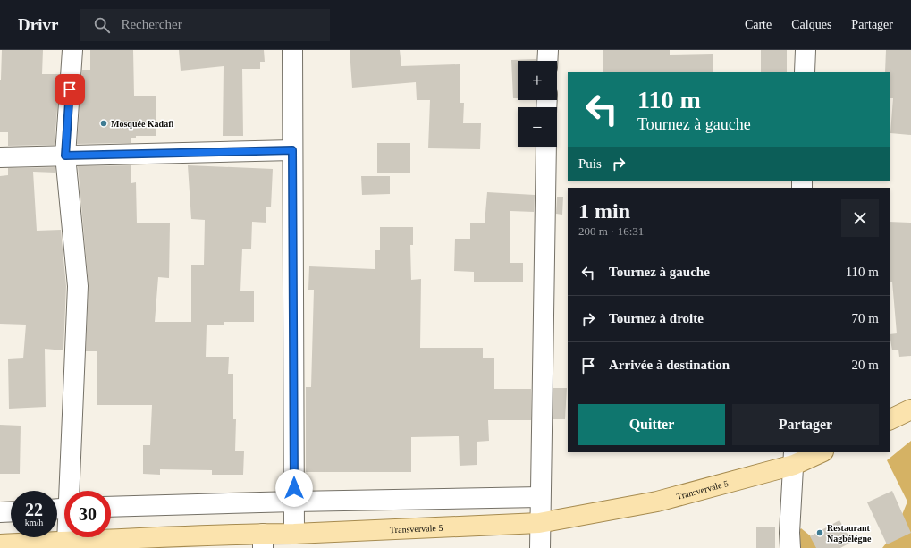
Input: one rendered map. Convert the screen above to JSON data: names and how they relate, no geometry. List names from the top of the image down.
{
  "streets": {
    "main road": ["Transvervale 5"]
  },
  "places": ["Mosquée Kadafi", "Restaurant Nagbélégne"],
  "page": {
    "header": "Drivr",
    "search": "Rechercher",
    "nav": ["Carte", "Calques", "Partager"],
    "map_buttons": ["+", "−"],
    "turn": ["110 m", "Tournez à gauche"],
    "then": "Puis",
    "heading": ["1 min", "200 m · 16:31"],
    "list": [
      {
        "name": "Tournez à gauche",
        "value": "110 m"
      },
      {
        "name": "Tournez à droite",
        "value": "70 m"
      },
      {
        "name": "Arrivée à destination",
        "value": "20 m"
      }
    ],
    "buttons": ["Quitter", "Partager"],
    "speed": "22 km/h",
    "limit": "30"
  }
}
